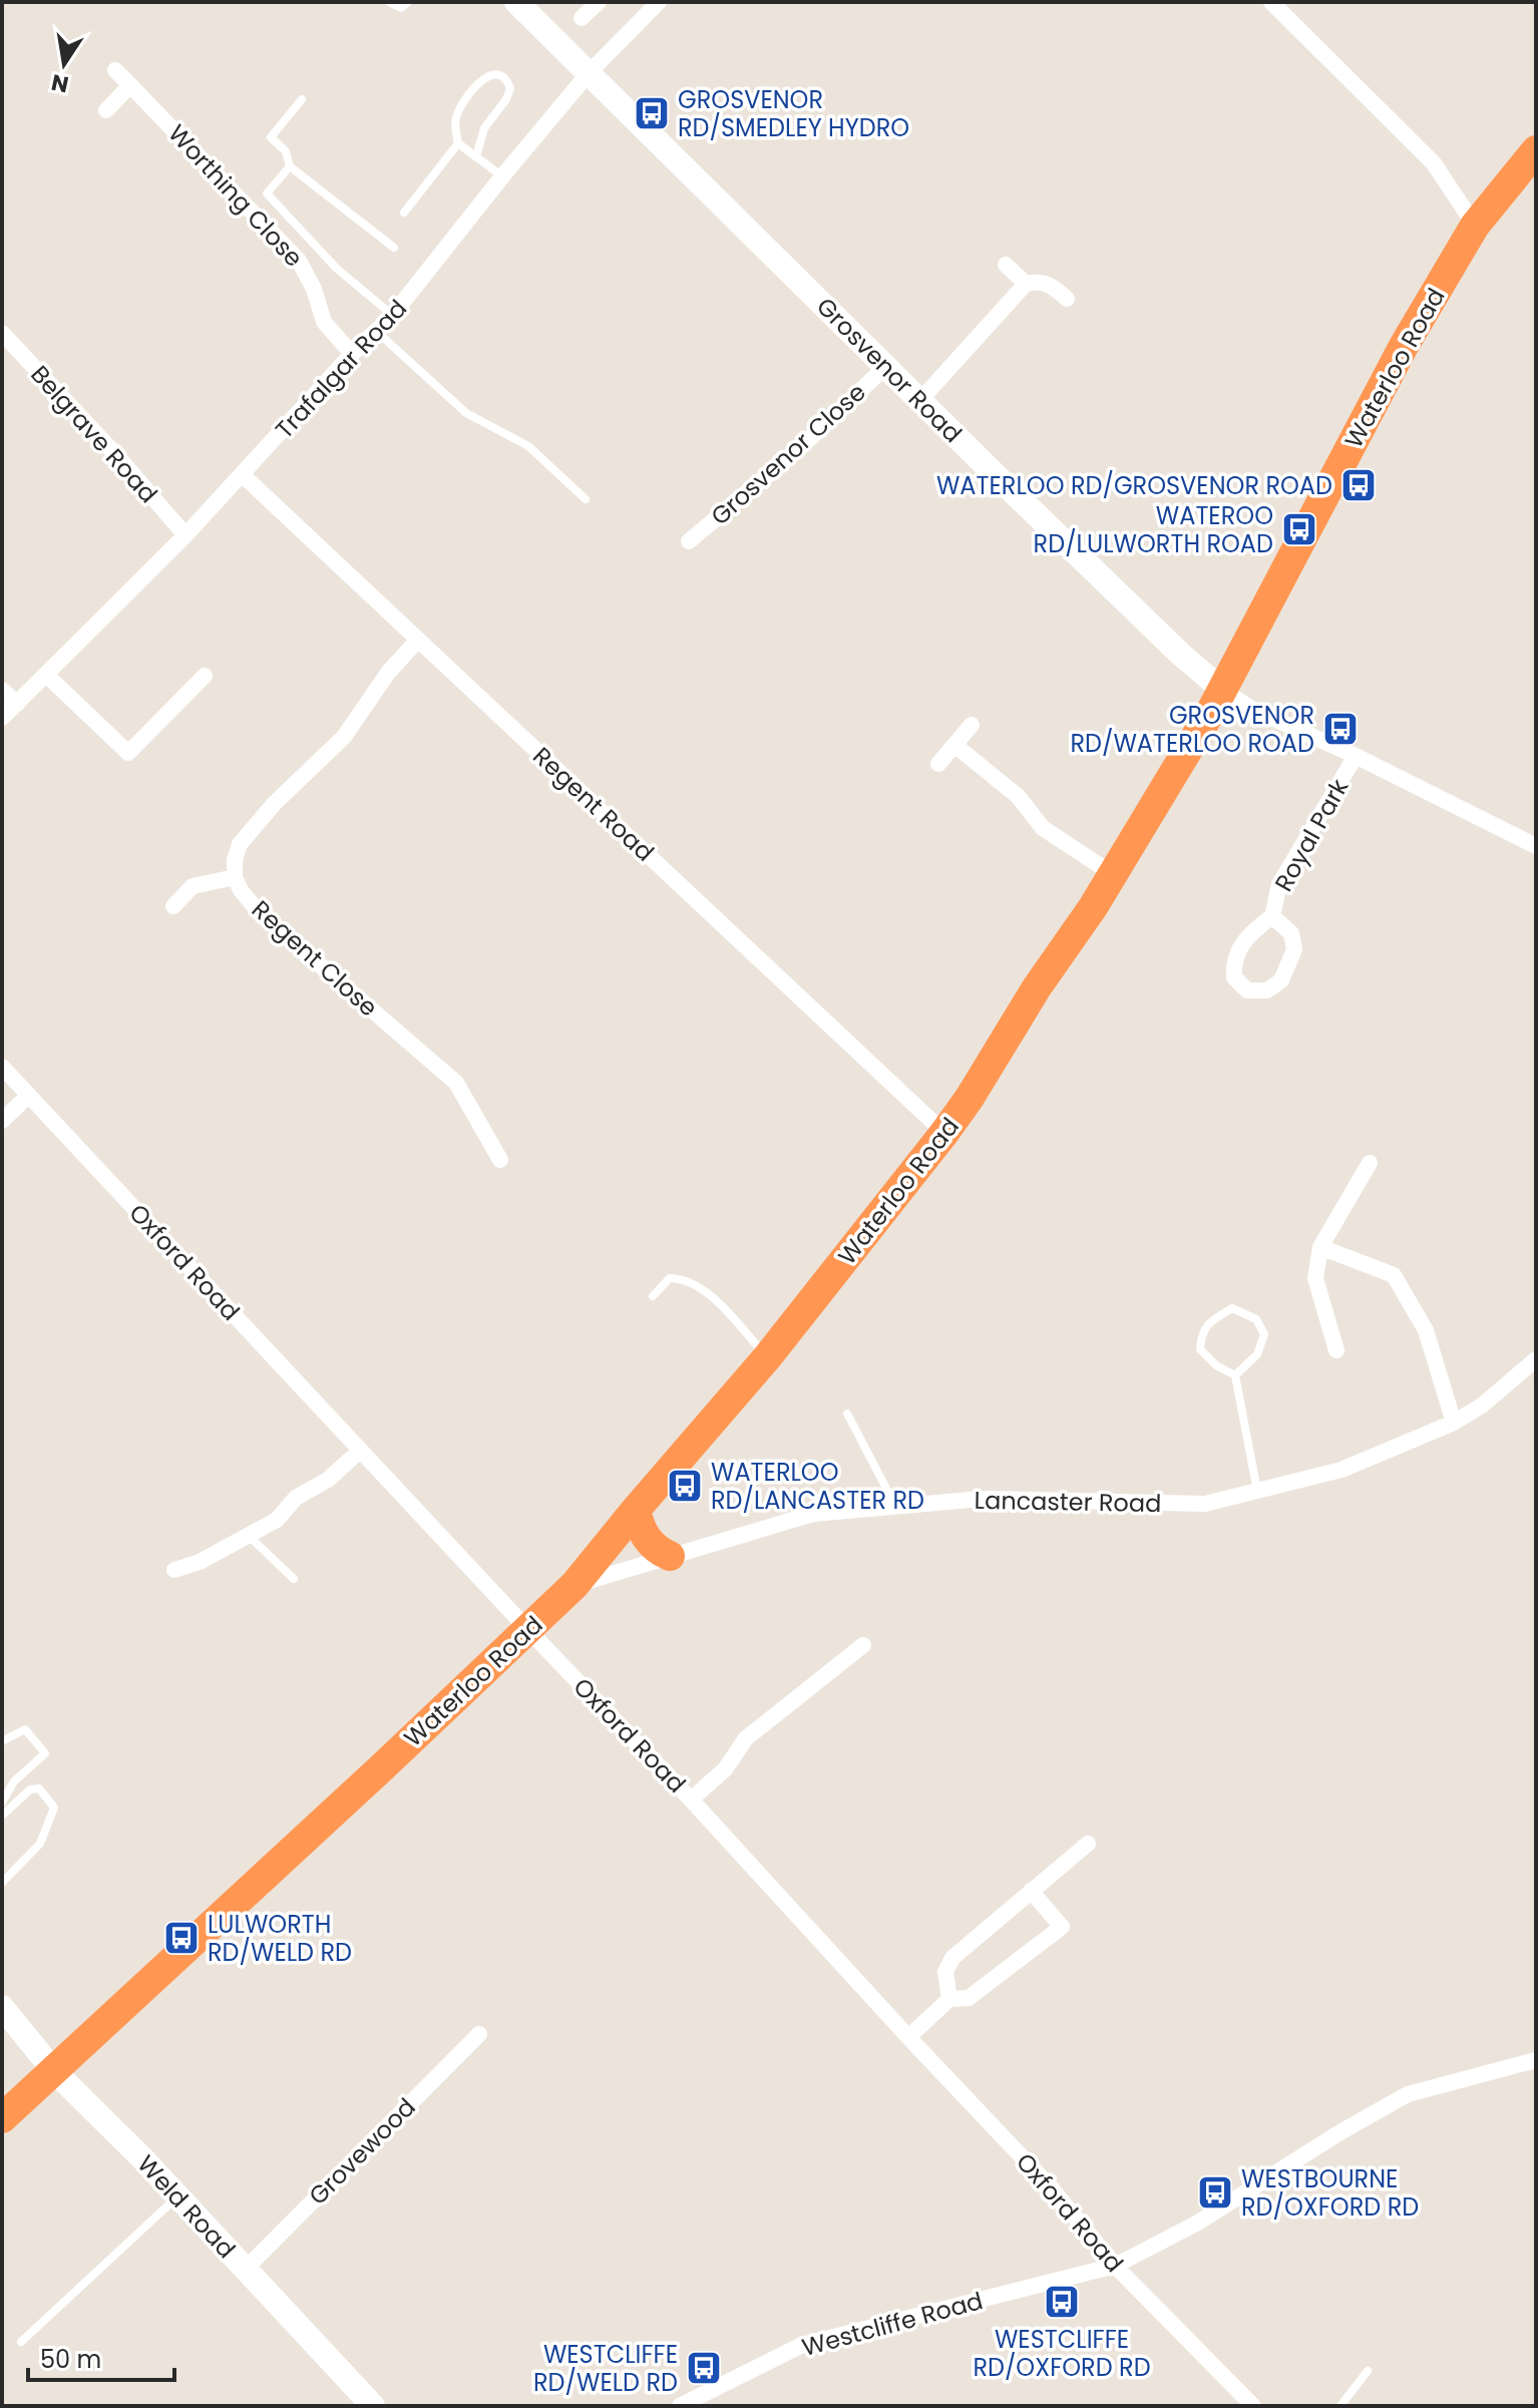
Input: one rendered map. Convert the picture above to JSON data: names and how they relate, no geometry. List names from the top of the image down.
{
  "streets": {
    "highway": ["Waterloo Road"],
    "street": [
      "Worthing Close",
      "Trafalgar Road",
      "Grosvenor Road",
      "Belgrave Road",
      "Grosvenor Close",
      "Regent Road",
      "Royal Park",
      "Regent Close",
      "Oxford Road",
      "Lancaster Road",
      "Grovewood",
      "Weld Road",
      "Westcliffe Road"
    ]
  },
  "crossings": [
    ["Worthing Close", "Trafalgar Road"],
    ["Waterloo Road", "Grosvenor Road"],
    ["Waterloo Road", "Regent Road"],
    ["Waterloo Road", "Oxford Road"],
    ["Waterloo Road", "Lancaster Road"],
    ["Waterloo Road", "Weld Road"],
    ["Trafalgar Road", "Grosvenor Road"],
    ["Trafalgar Road", "Belgrave Road"],
    ["Trafalgar Road", "Regent Road"],
    ["Grosvenor Road", "Grosvenor Close"],
    ["Grosvenor Road", "Royal Park"],
    ["Regent Road", "Regent Close"],
    ["Oxford Road", "Westcliffe Road"],
    ["Grovewood", "Weld Road"]
  ],
  "places": {
    "bus stop": [
      "GROSVENOR RD/SMEDLEY HYDRO",
      "WATERLOO RD/GROSVENOR ROAD",
      "WATEROO RD/LULWORTH ROAD",
      "GROSVENOR RD/WATERLOO ROAD",
      "WATERLOO RD/LANCASTER RD",
      "LULWORTH RD/WELD RD",
      "WESTBOURNE RD/OXFORD RD",
      "WESTCLIFFE RD/OXFORD RD",
      "WESTCLIFFE RD/WELD RD"
    ]
  },
  "scale_bar": "50 m",
  "north": "bottom"
}
